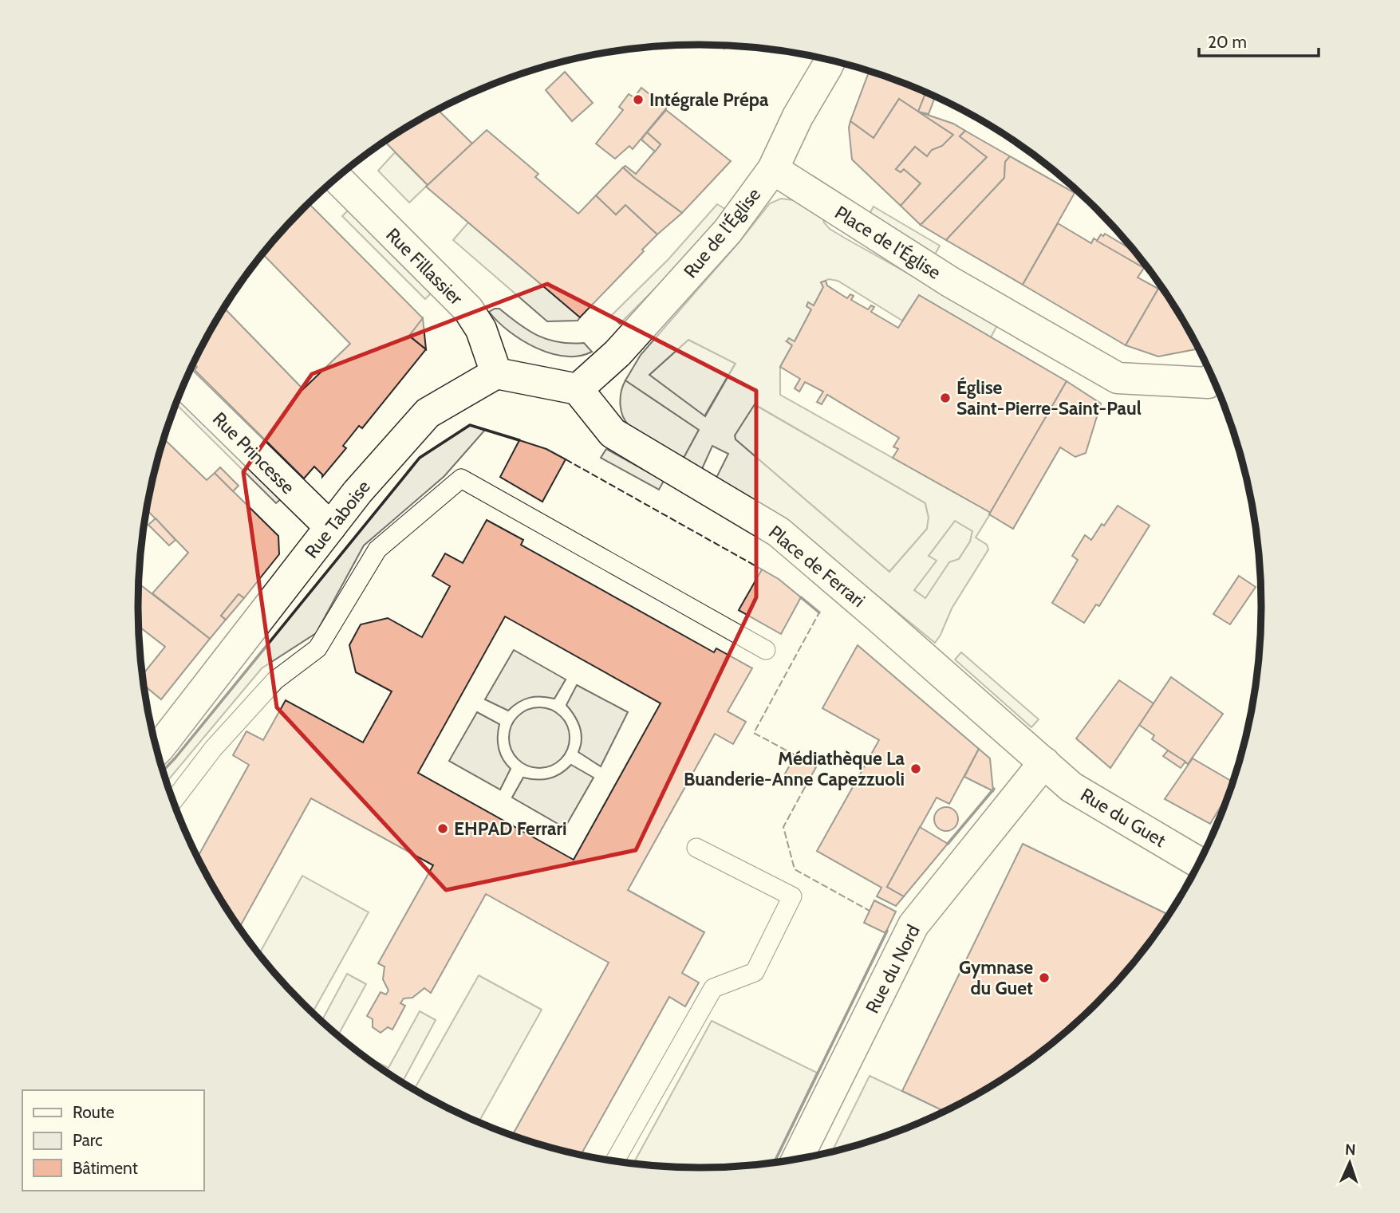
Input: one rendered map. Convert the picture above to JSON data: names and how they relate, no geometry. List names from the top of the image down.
{
  "streets": {
    "street": [
      "Rue de l'Église",
      "Place de l'Église",
      "Rue Fillassier",
      "Rue Princesse",
      "Rue Taboise",
      "Place de Ferrari",
      "Rue du Guet",
      "Rue du Nord"
    ]
  },
  "crossings": [
    ["Rue de l'Église", "Place de l'Église"],
    ["Rue de l'Église", "Place de Ferrari"],
    ["Rue Fillassier", "Rue Taboise"],
    ["Rue Princesse", "Rue Taboise"],
    ["Place de Ferrari", "Rue du Guet"],
    ["Place de Ferrari", "Rue du Nord"],
    ["Rue du Guet", "Rue du Nord"]
  ],
  "places": [
    "Intégrale Prépa",
    "Église Saint-Pierre-Saint-Paul",
    "Médiathèque La Buanderie-Anne Capezzuoli",
    "EHPAD Ferrari",
    "Gymnase du Guet"
  ],
  "legend": ["Route", "Parc", "Bâtiment"],
  "scale_bar": "20 m",
  "north": "top"
}
